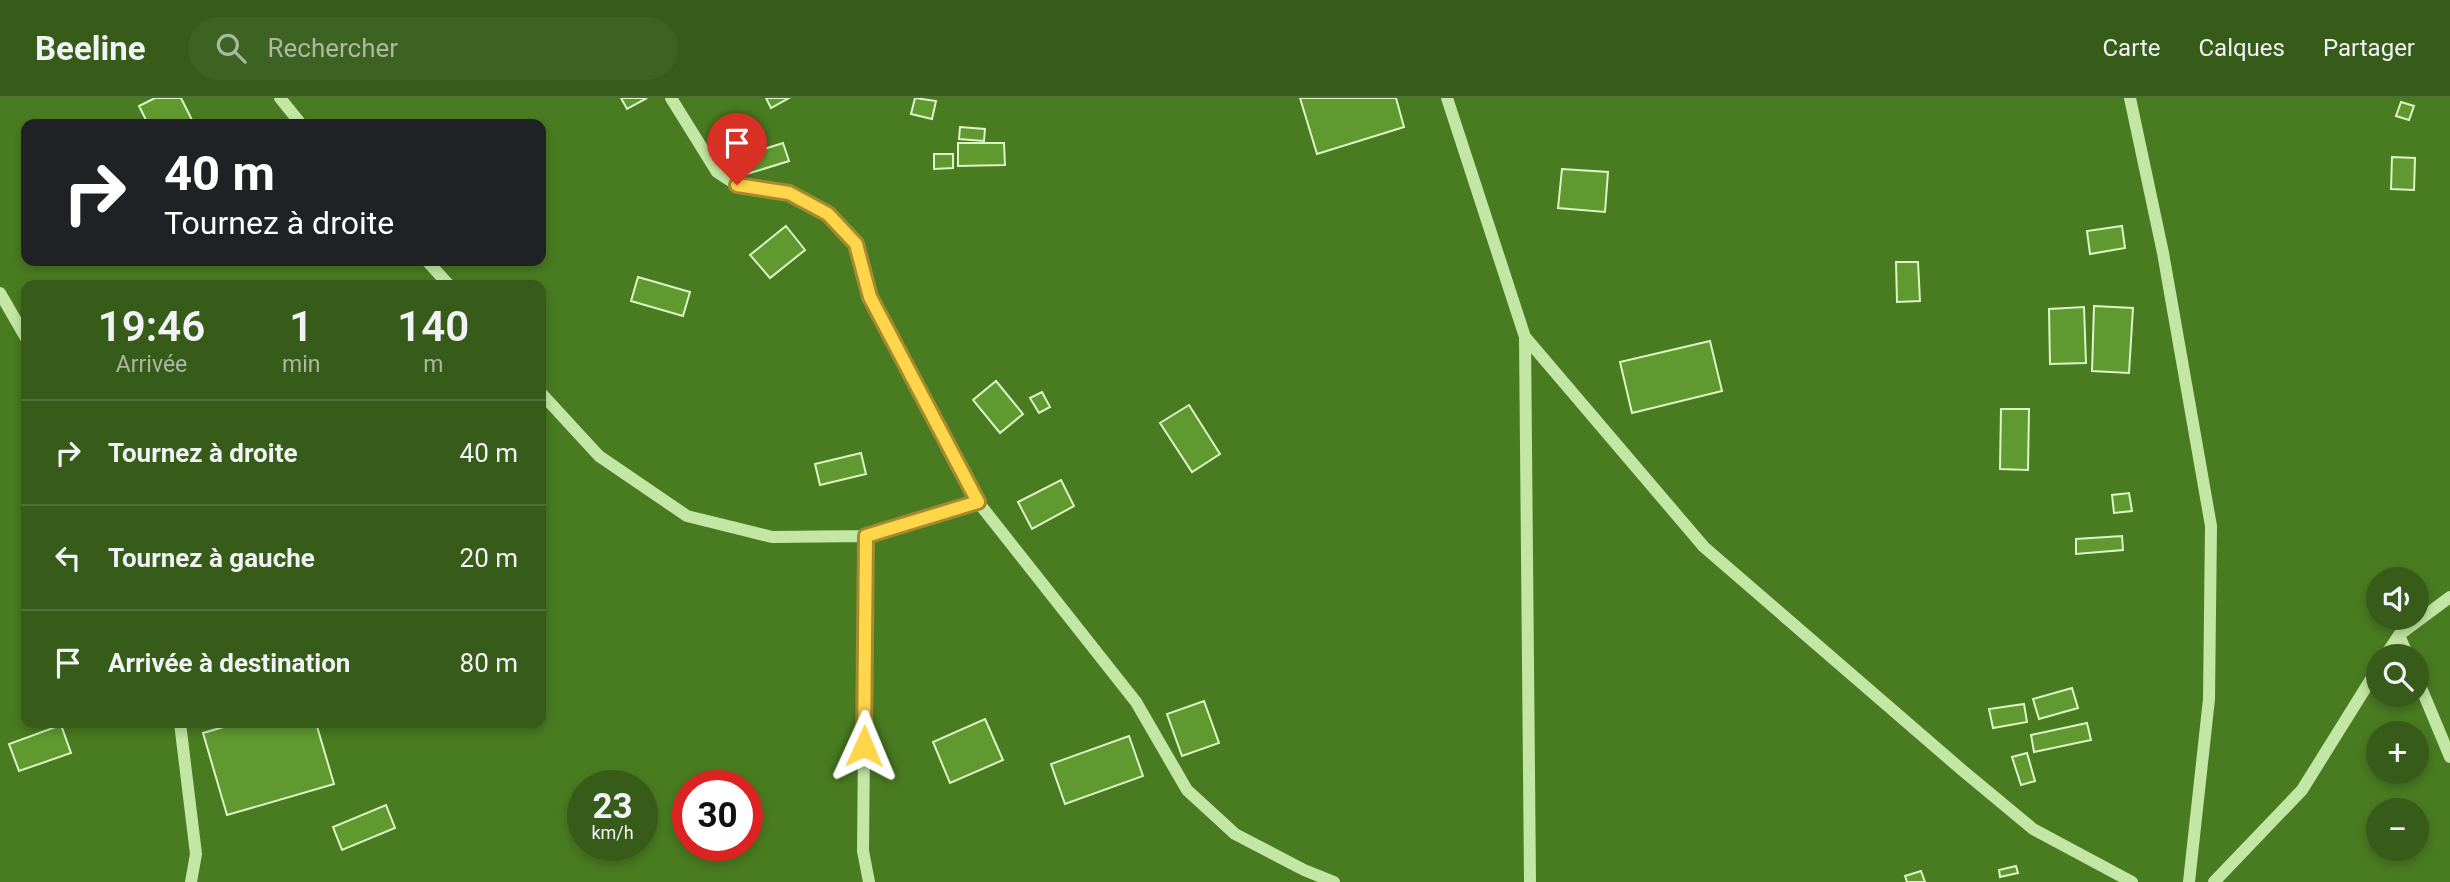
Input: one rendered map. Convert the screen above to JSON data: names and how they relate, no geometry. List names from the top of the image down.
{
  "page": {
    "header": "Beeline",
    "search": "Rechercher",
    "nav": ["Carte", "Calques", "Partager"],
    "turn": ["40 m", "Tournez à droite"],
    "eta": [
      "19:46",
      "Arrivée",
      "1",
      "min",
      "140",
      "m"
    ],
    "list": [
      {
        "name": "Tournez à droite",
        "value": "40 m"
      },
      {
        "name": "Tournez à gauche",
        "value": "20 m"
      },
      {
        "name": "Arrivée à destination",
        "value": "80 m"
      }
    ],
    "map_buttons": ["+", "−"],
    "speed": "23 km/h",
    "limit": "30"
  }
}
